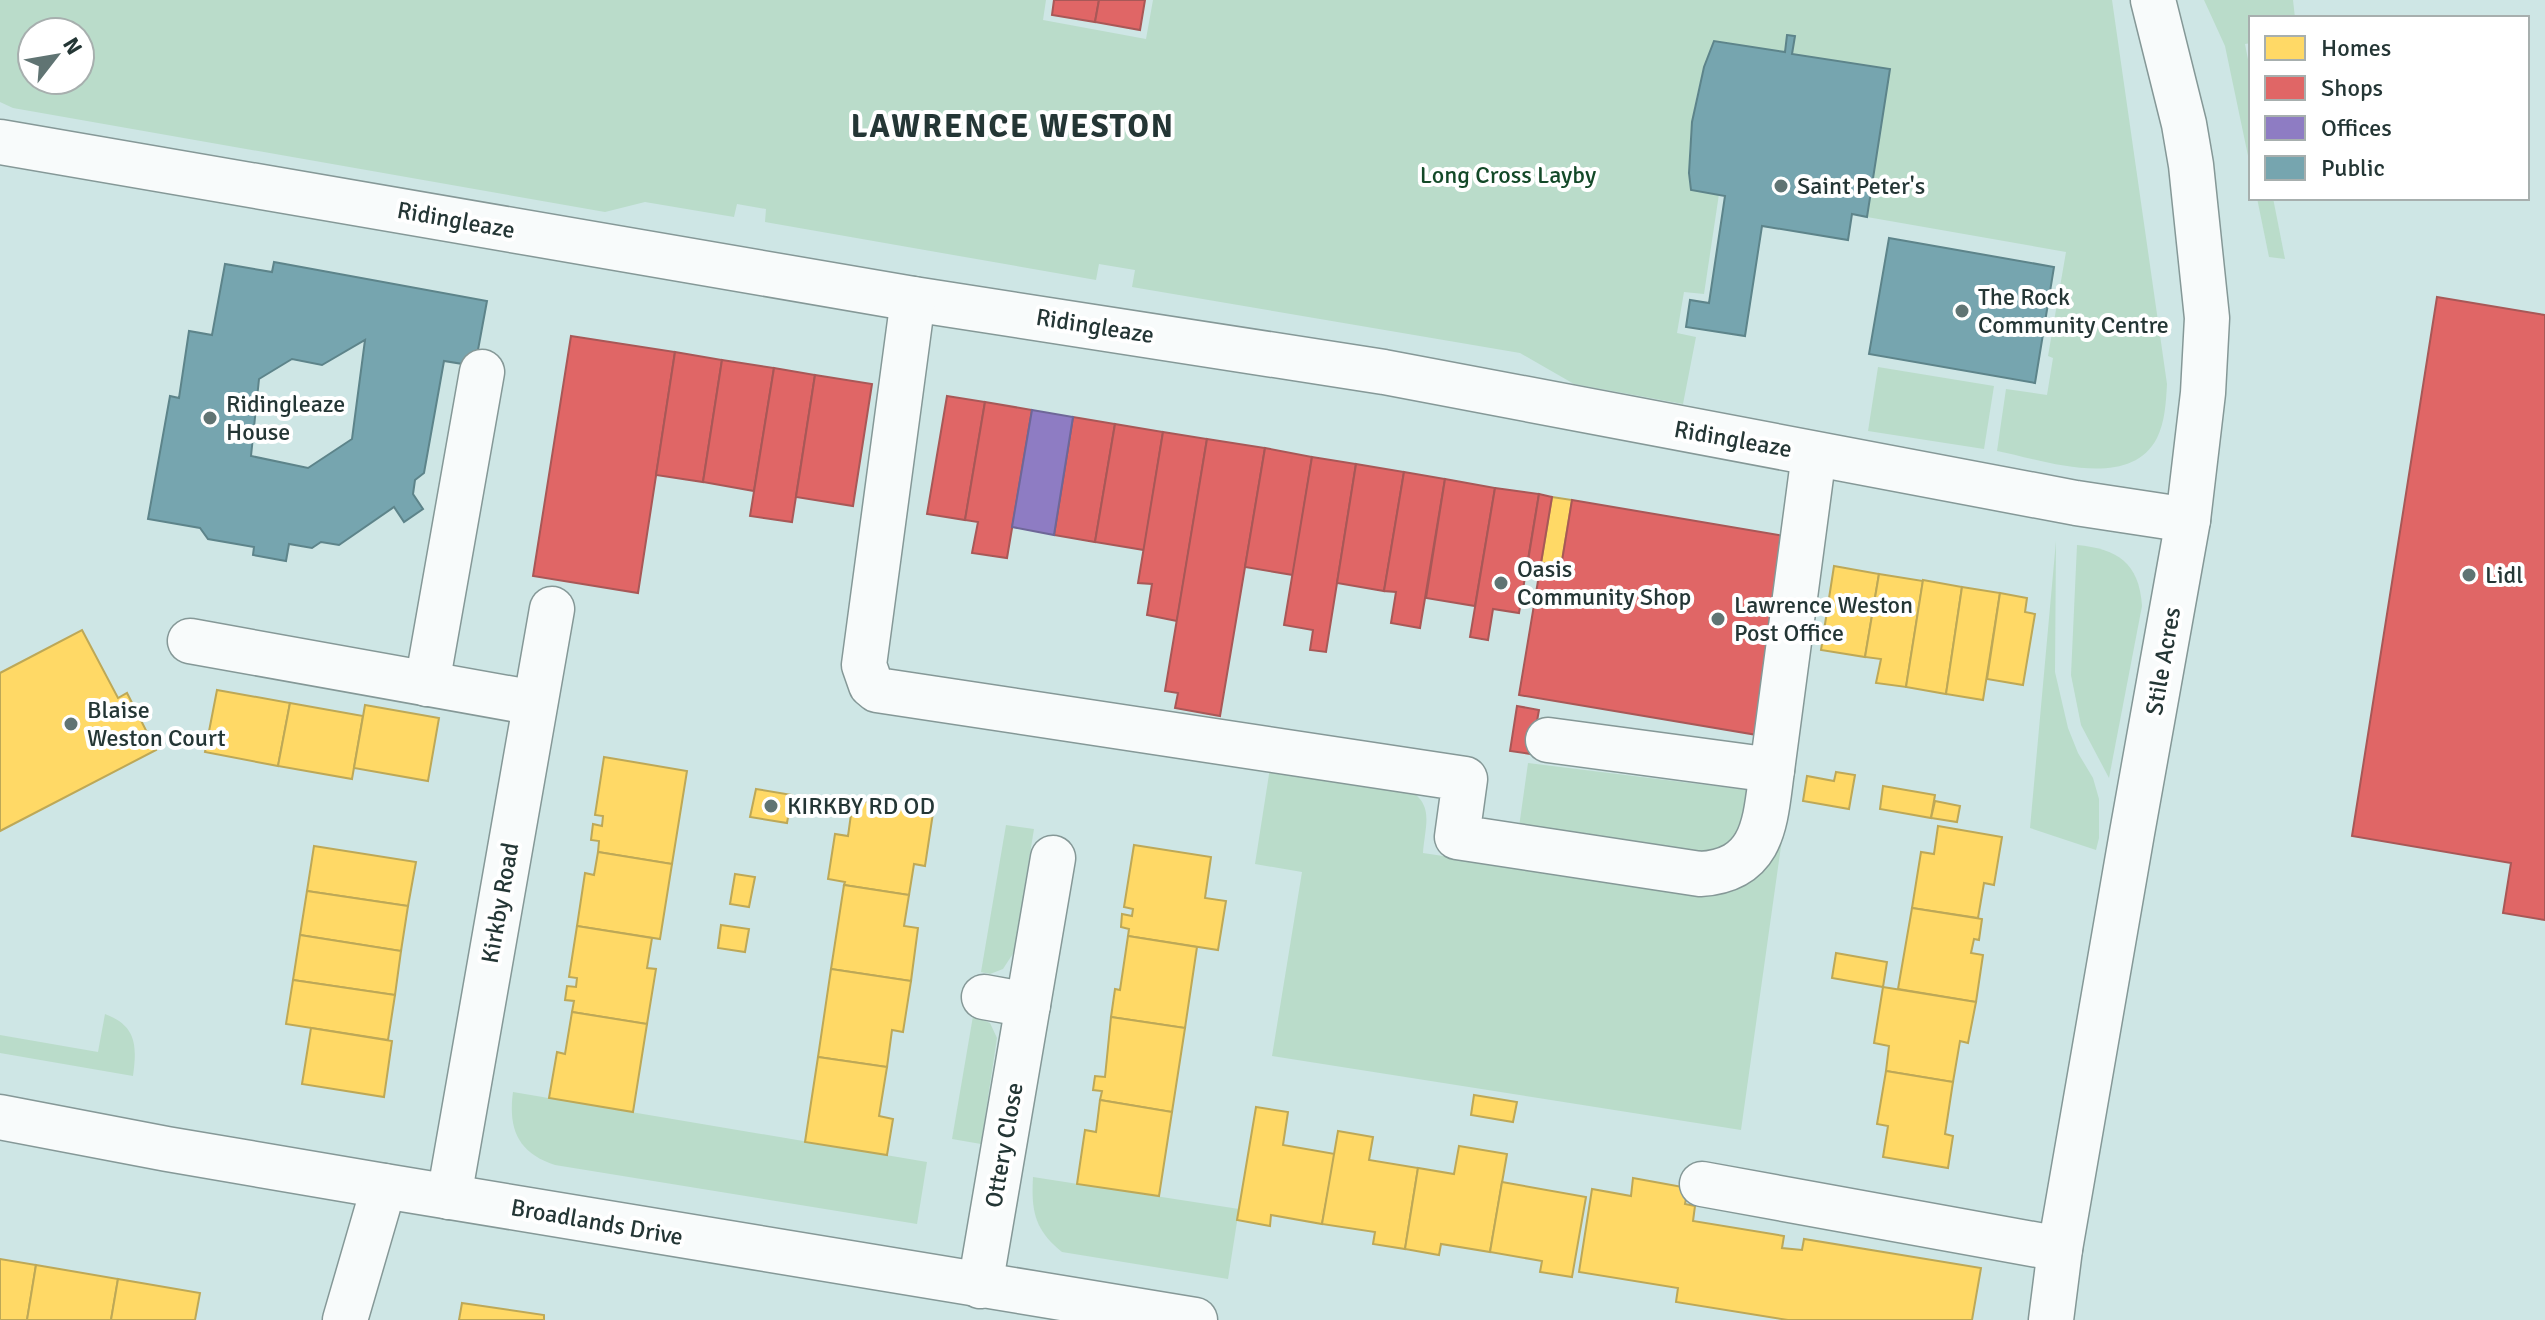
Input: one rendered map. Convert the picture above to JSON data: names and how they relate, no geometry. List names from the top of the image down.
{
  "streets": {
    "street": [
      "Ridingleaze",
      "Stile Acres",
      "Kirkby Road",
      "Ottery Close",
      "Broadlands Drive"
    ]
  },
  "crossings": [
    ["Ridingleaze", "Stile Acres"],
    ["Kirkby Road", "Broadlands Drive"],
    ["Ottery Close", "Broadlands Drive"]
  ],
  "districts": ["LAWRENCE WESTON"],
  "parks": ["Long Cross Layby"],
  "places": [
    "Saint Peter's",
    "The Rock Community Centre",
    "Ridingleaze House",
    "Lidl",
    "Oasis Community Shop",
    "Lawrence Weston Post Office",
    "Blaise Weston Court",
    "KIRKBY RD OD"
  ],
  "legend": [
    "Homes",
    "Shops",
    "Offices",
    "Public"
  ],
  "north": "top right"
}
